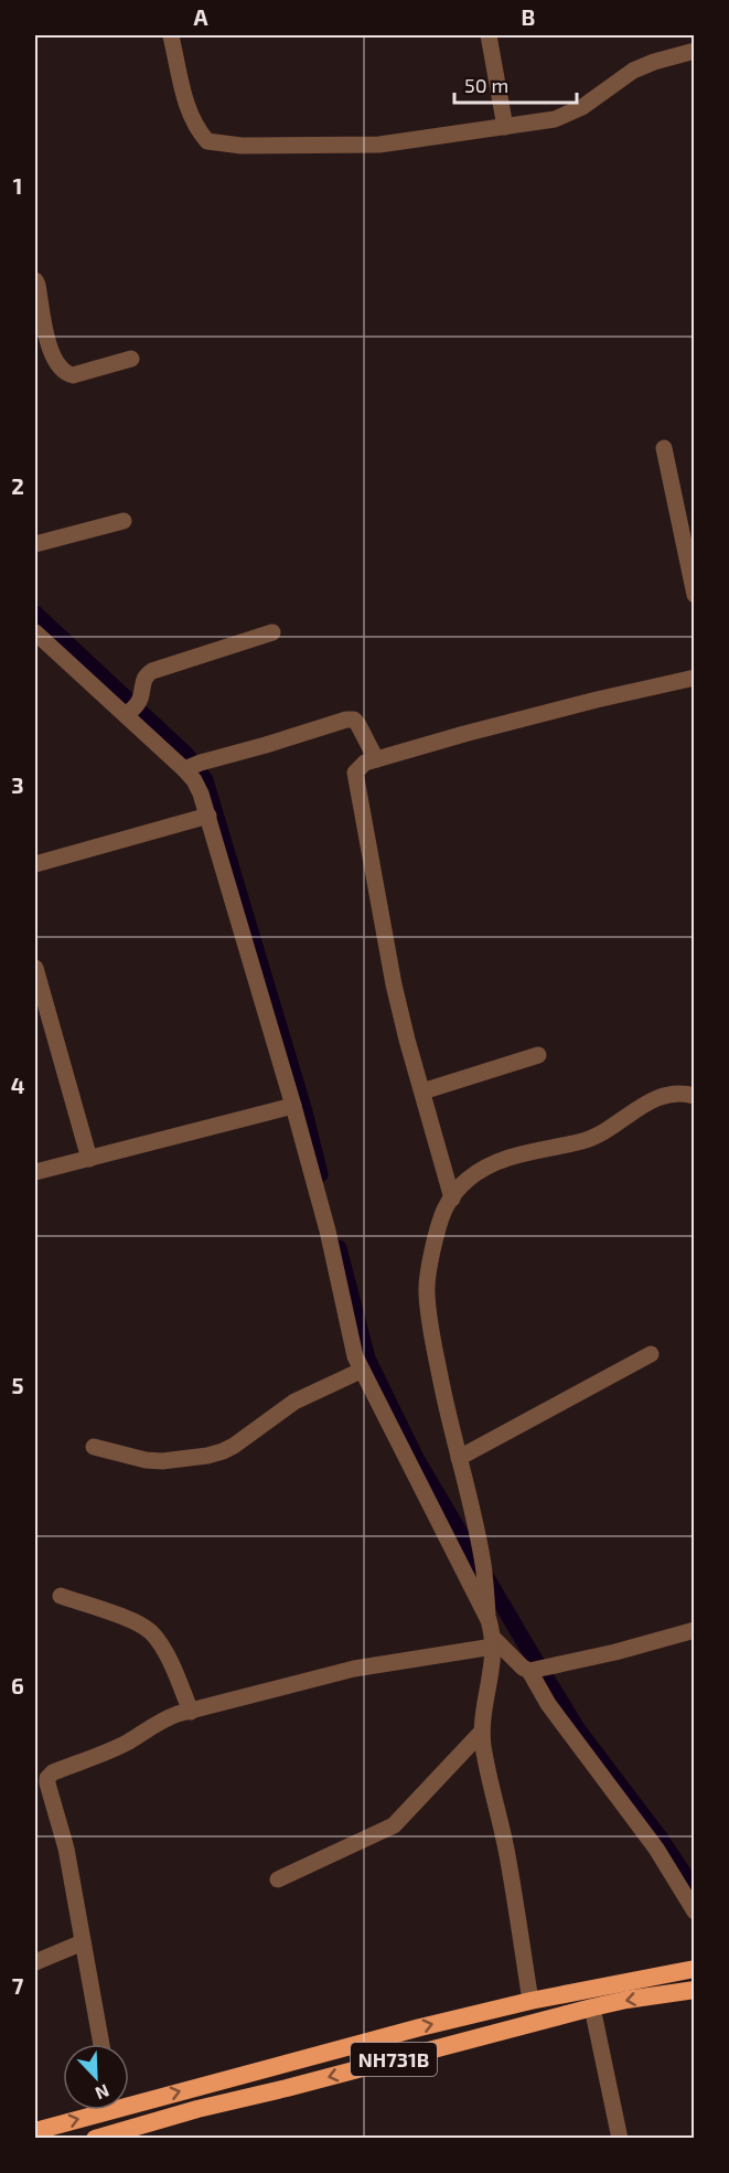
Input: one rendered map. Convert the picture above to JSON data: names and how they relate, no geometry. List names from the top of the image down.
{
  "streets": {
    "highway": ["NH731B"]
  },
  "scale_bar": "50 m",
  "north": "bottom right",
  "grid": {
    "columns": ["A", "B"],
    "rows": [
      "1",
      "2",
      "3",
      "4",
      "5",
      "6",
      "7"
    ]
  }
}
